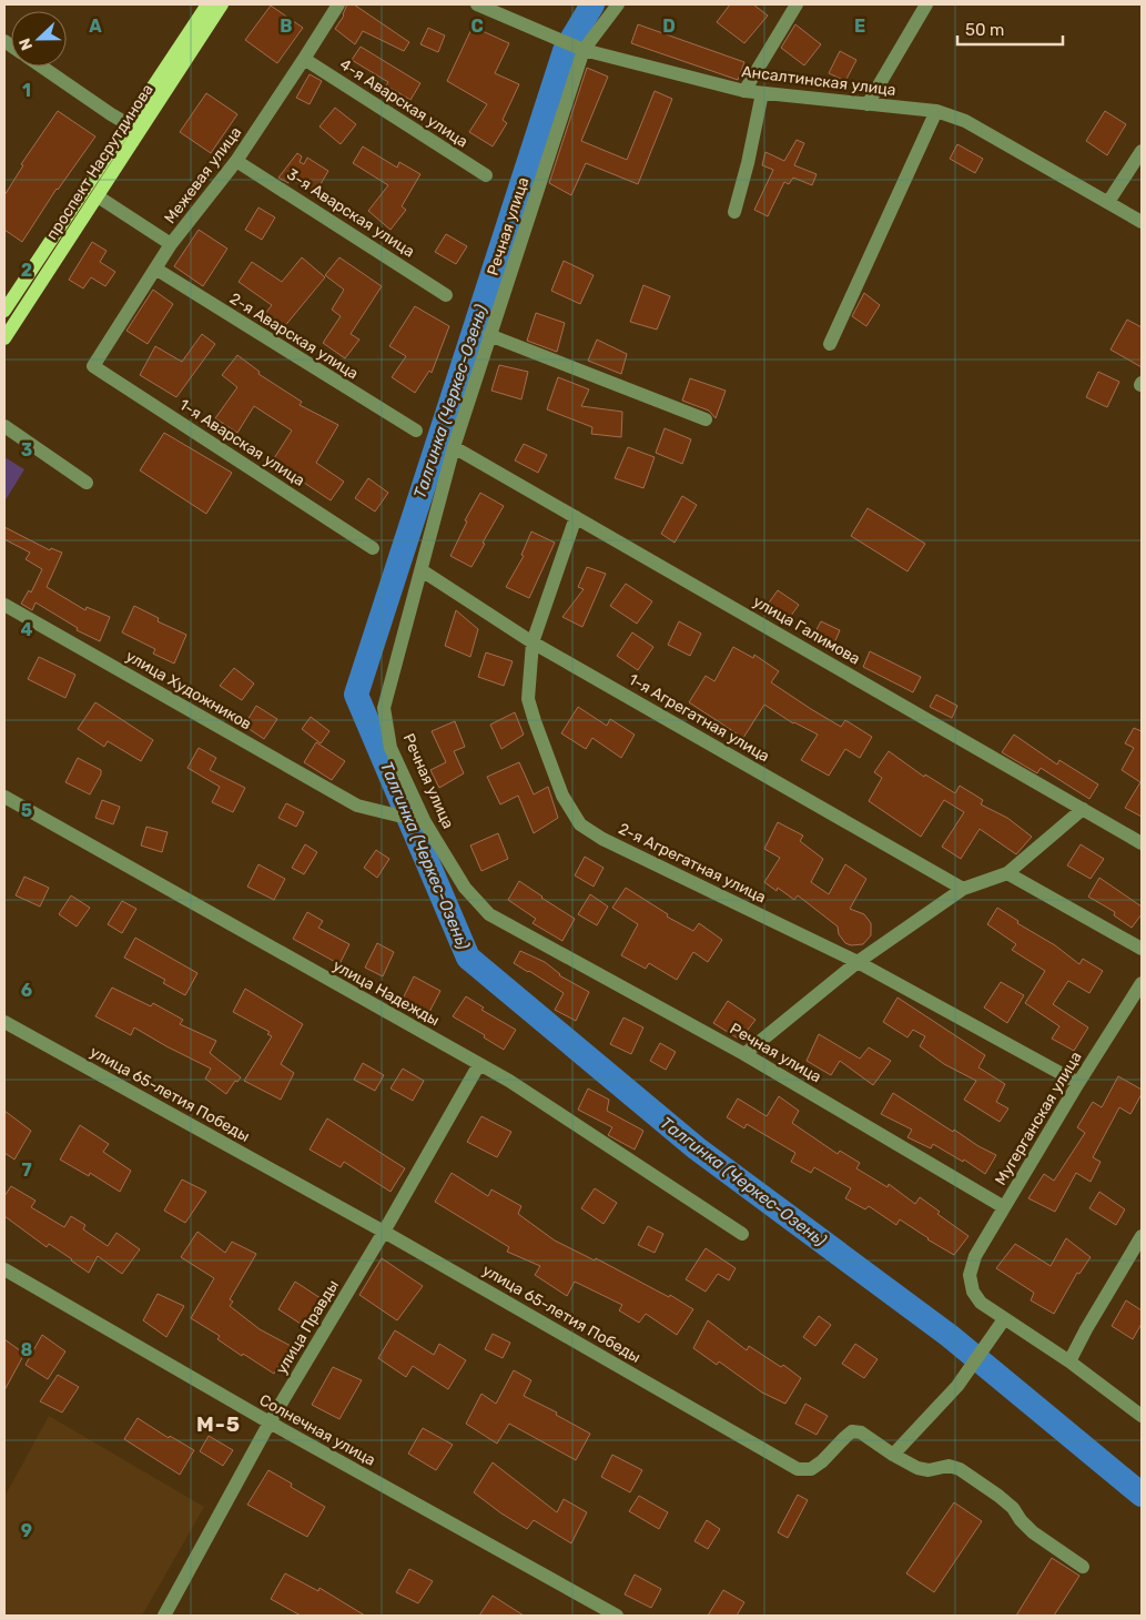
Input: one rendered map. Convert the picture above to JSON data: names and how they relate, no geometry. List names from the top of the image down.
{
  "streets": {
    "main road": ["проспект Насрутдинова"],
    "street": [
      "Ансалтинская улица",
      "4-я Аварская улица",
      "Межевая улица",
      "3-я Аварская улица",
      "Речная улица",
      "2-я Аварская улица",
      "1-я Аварская улица",
      "улица Галимова",
      "улица Художников",
      "1-я Агрегатная улица",
      "2-я Агрегатная улица",
      "улица Надежды",
      "улица 65-летия Победы",
      "Мугерганская улица",
      "улица Правды",
      "Солнечная улица"
    ]
  },
  "crossings": [
    ["Ансалтинская улица", "Речная улица"],
    ["4-я Аварская улица", "Межевая улица"],
    ["Межевая улица", "3-я Аварская улица"],
    ["Межевая улица", "2-я Аварская улица"],
    ["Межевая улица", "1-я Аварская улица"],
    ["Речная улица", "улица Галимова"],
    ["Речная улица", "улица Художников"],
    ["Речная улица", "1-я Агрегатная улица"],
    ["Речная улица", "Мугерганская улица"],
    ["улица Галимова", "2-я Агрегатная улица"],
    ["1-я Агрегатная улица", "2-я Агрегатная улица"],
    ["2-я Агрегатная улица", "Мугерганская улица"],
    ["улица Надежды", "улица Правды"],
    ["улица 65-летия Победы", "улица Правды"],
    ["улица Правды", "Солнечная улица"]
  ],
  "districts": ["М-5"],
  "water": ["Талгинка (Черкес-Озень)"],
  "scale_bar": "50 m",
  "north": "left",
  "grid": {
    "columns": [
      "A",
      "B",
      "C",
      "D",
      "E"
    ],
    "rows": [
      "1",
      "2",
      "3",
      "4",
      "5",
      "6",
      "7",
      "8",
      "9"
    ]
  }
}
